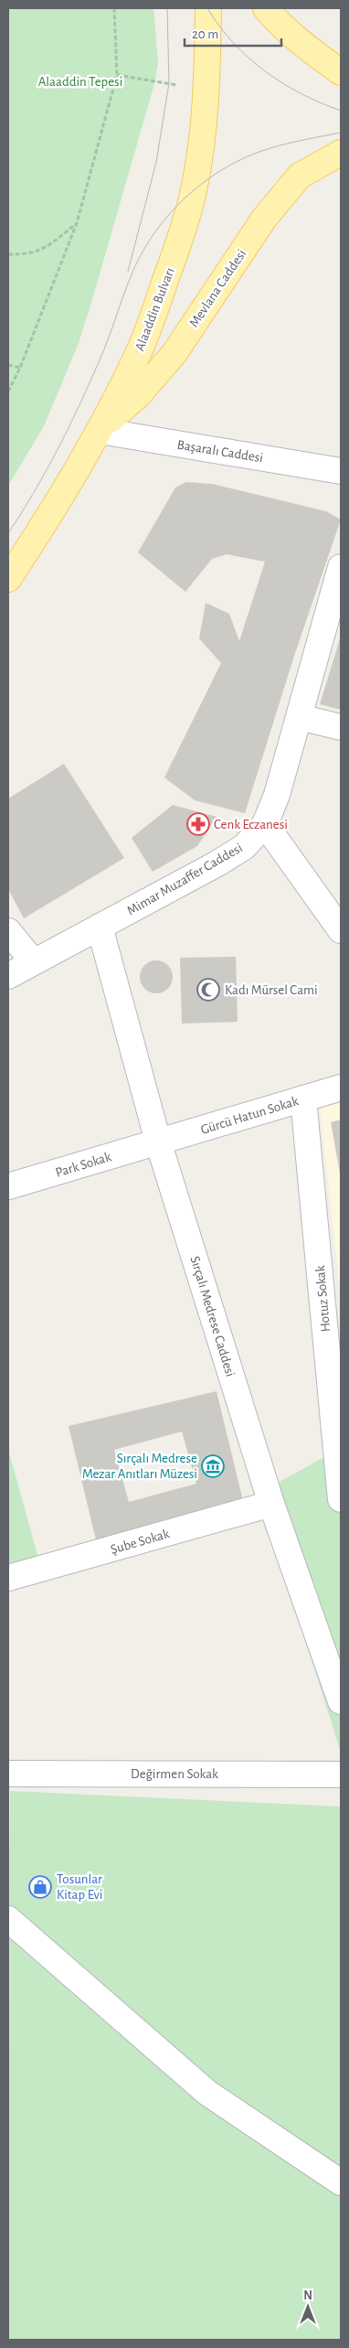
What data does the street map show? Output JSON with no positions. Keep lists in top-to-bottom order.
{
  "streets": {
    "main road": ["Mevlana Caddesi", "Alaaddin Bulvarı"],
    "street": [
      "Başaralı Caddesi",
      "Mimar Muzaffer Caddesi",
      "Gürcü Hatun Sokak",
      "Park Sokak",
      "Hotuz Sokak",
      "Sırçalı Medrese Caddesi",
      "Şube Sokak",
      "Değirmen Sokak"
    ]
  },
  "crossings": [
    ["Mevlana Caddesi", "Alaaddin Bulvarı"],
    ["Mevlana Caddesi", "Başaralı Caddesi"],
    ["Alaaddin Bulvarı", "Başaralı Caddesi"],
    ["Mimar Muzaffer Caddesi", "Sırçalı Medrese Caddesi"],
    ["Gürcü Hatun Sokak", "Park Sokak"],
    ["Gürcü Hatun Sokak", "Hotuz Sokak"],
    ["Gürcü Hatun Sokak", "Sırçalı Medrese Caddesi"],
    ["Park Sokak", "Sırçalı Medrese Caddesi"],
    ["Sırçalı Medrese Caddesi", "Şube Sokak"]
  ],
  "parks": ["Alaaddin Tepesi"],
  "places": {
    "pharmacy": ["Cenk Eczanesi"],
    "mosque": ["Kadı Mürsel Cami"],
    "museum": ["Sırçalı Medrese Mezar Anıtları Müzesi"],
    "shop": ["Tosunlar Kitap Evi"]
  },
  "scale_bar": "20 m",
  "north": "top"
}
